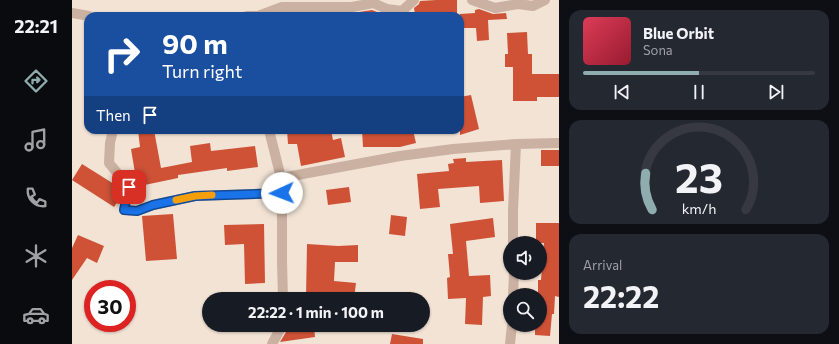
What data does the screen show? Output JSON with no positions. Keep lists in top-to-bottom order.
{
  "page": {
    "tabs": "22:21",
    "turn": ["90 m", "Turn right"],
    "song": ["Blue Orbit", "Sona"],
    "then": "Then",
    "tile": ["Arrival", "22:22"],
    "limit": "30",
    "trip": "22:22 · 1 min · 100 m",
    "gauge": ["23", "km/h"]
  }
}
